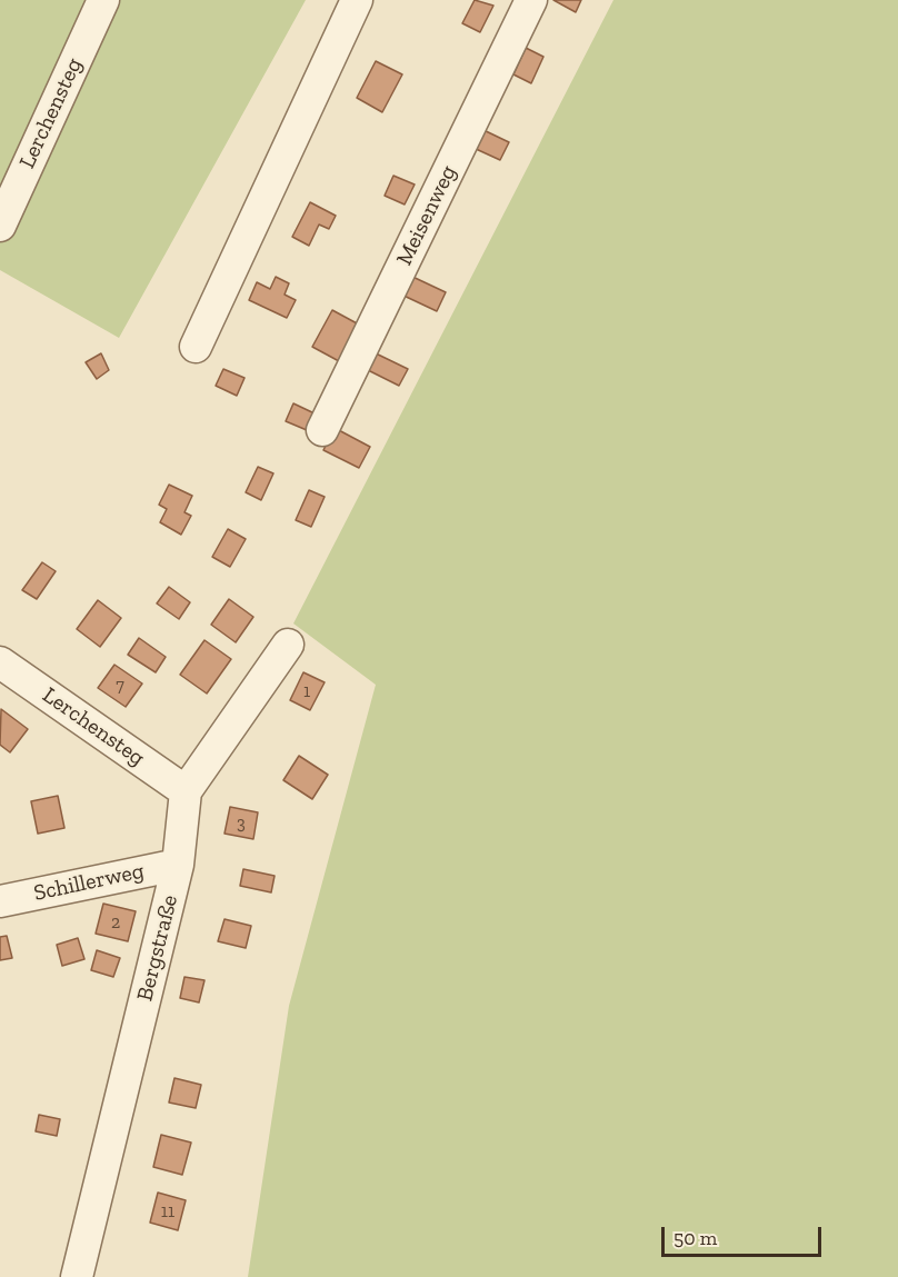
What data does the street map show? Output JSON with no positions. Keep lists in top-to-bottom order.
{
  "streets": {
    "street": [
      "Lerchensteg",
      "Meisenweg",
      "Schillerweg",
      "Bergstraße"
    ]
  },
  "crossings": [
    ["Lerchensteg", "Bergstraße"],
    ["Schillerweg", "Bergstraße"]
  ],
  "house_numbers": [
    "7",
    "1",
    "3",
    "2",
    "11"
  ],
  "scale_bar": "50 m"
}
